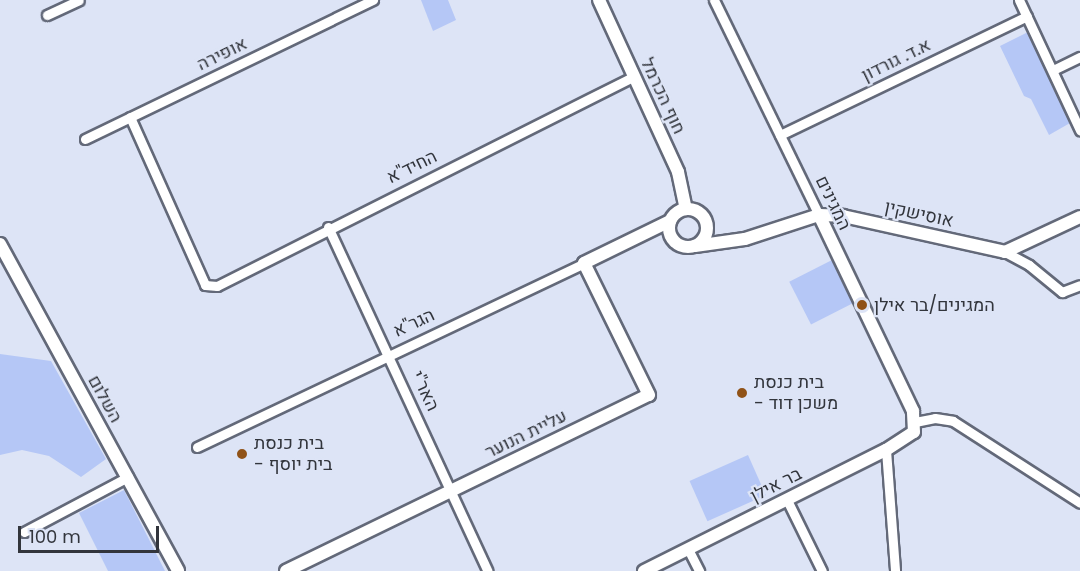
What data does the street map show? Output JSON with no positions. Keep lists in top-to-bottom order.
{
  "streets": {
    "street": [
      "אופירה",
      "א.ד. גורדון",
      "חוף הכרמל",
      "החיד\"א",
      "המגינים",
      "אוסישקין",
      "הגר\"א",
      "האר\"י",
      "השלום",
      "עליית הנוער",
      "בר אילן"
    ]
  },
  "crossings": [
    ["אופירה", "החיד\"א"],
    ["א.ד. גורדון", "המגינים"],
    ["חוף הכרמל", "החיד\"א"],
    ["חוף הכרמל", "אוסישקין"],
    ["חוף הכרמל", "הגר\"א"],
    ["החיד\"א", "האר\"י"],
    ["המגינים", "אוסישקין"],
    ["המגינים", "בר אילן"],
    ["אוסישקין", "הגר\"א"],
    ["הגר\"א", "האר\"י"],
    ["הגר\"א", "עליית הנוער"],
    ["האר\"י", "עליית הנוער"]
  ],
  "places": ["המגינים/בר אילן", "בית כנסת - משכן דוד", "בית כנסת - בית יוסף"],
  "scale_bar": "100 m"
}
